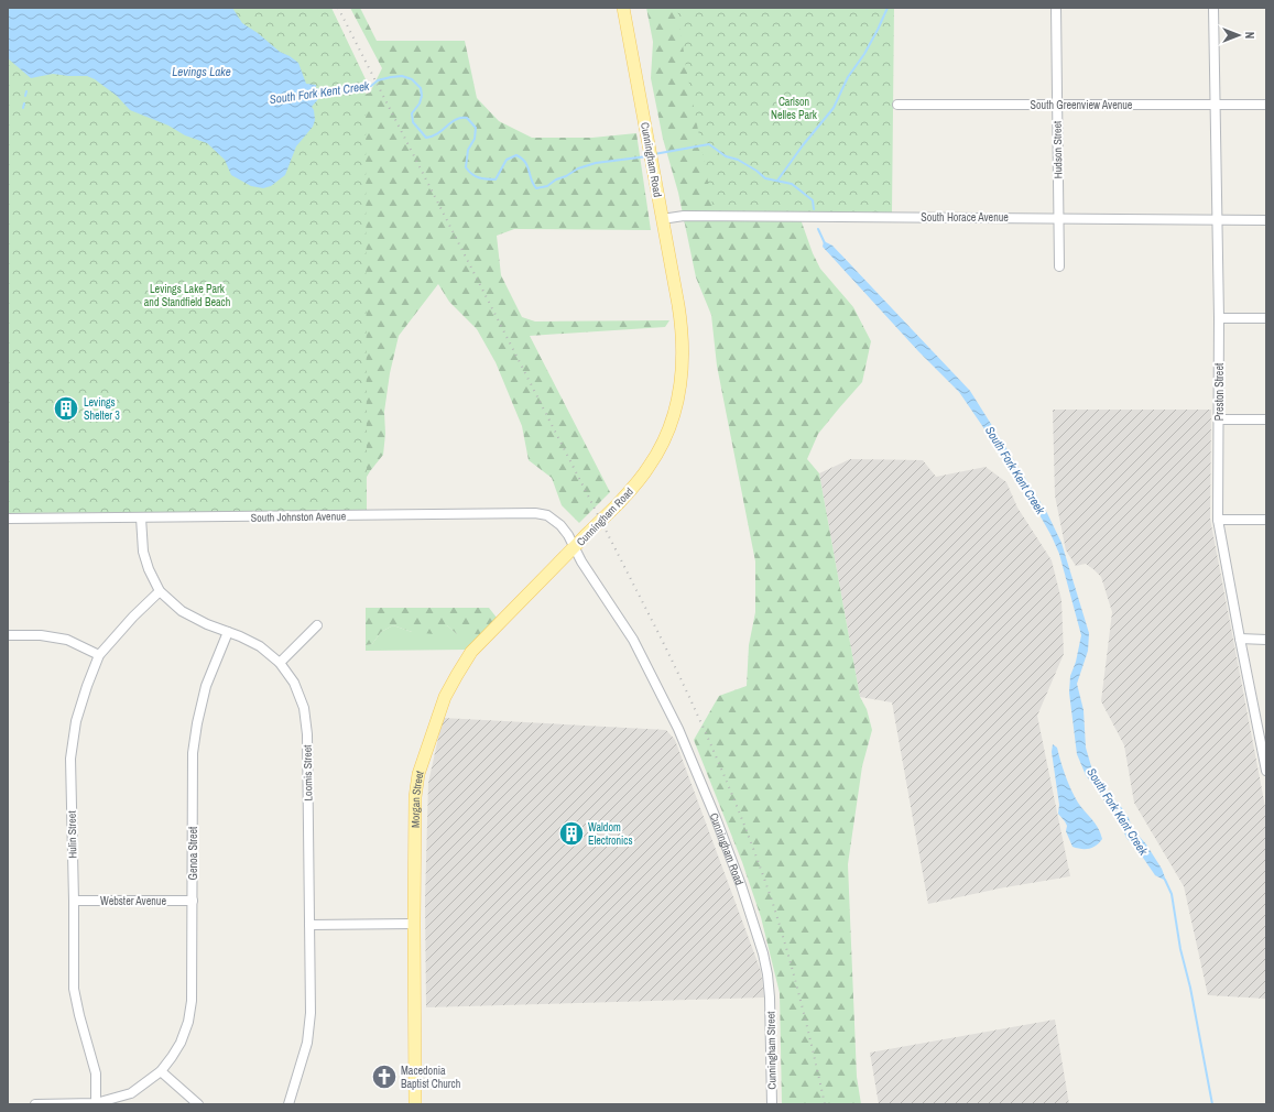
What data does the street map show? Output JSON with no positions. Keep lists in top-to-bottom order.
{
  "streets": {
    "main road": ["Cunningham Road", "Morgan Street"],
    "street": [
      "South Greenview Avenue",
      "Hudson Street",
      "South Horace Avenue",
      "Preston Street",
      "South Johnston Avenue",
      "Loomis Street",
      "Hulin Street",
      "Genoa Street",
      "Webster Avenue",
      "Cunningham Street"
    ]
  },
  "crossings": [
    ["South Greenview Avenue", "Hudson Street"],
    ["South Greenview Avenue", "Preston Street"],
    ["Hudson Street", "South Horace Avenue"],
    ["Cunningham Road", "South Horace Avenue"],
    ["Cunningham Road", "South Johnston Avenue"],
    ["Cunningham Road", "Morgan Street"],
    ["Cunningham Road", "Cunningham Street"],
    ["South Horace Avenue", "Preston Street"],
    ["South Johnston Avenue", "Loomis Street"],
    ["South Johnston Avenue", "Morgan Street"],
    ["Loomis Street", "Hulin Street"],
    ["Loomis Street", "Genoa Street"],
    ["Hulin Street", "Genoa Street"],
    ["Hulin Street", "Webster Avenue"],
    ["Genoa Street", "Webster Avenue"]
  ],
  "water": ["Levings Lake", "South Fork Kent Creek"],
  "parks": ["Carlson Nelles Park", "Levings Lake Park and Standfield Beach"],
  "places": {
    "building": ["Levings Shelter 3", "Waldom Electronics"],
    "church": ["Macedonia Baptist Church"]
  },
  "north": "right"
}
